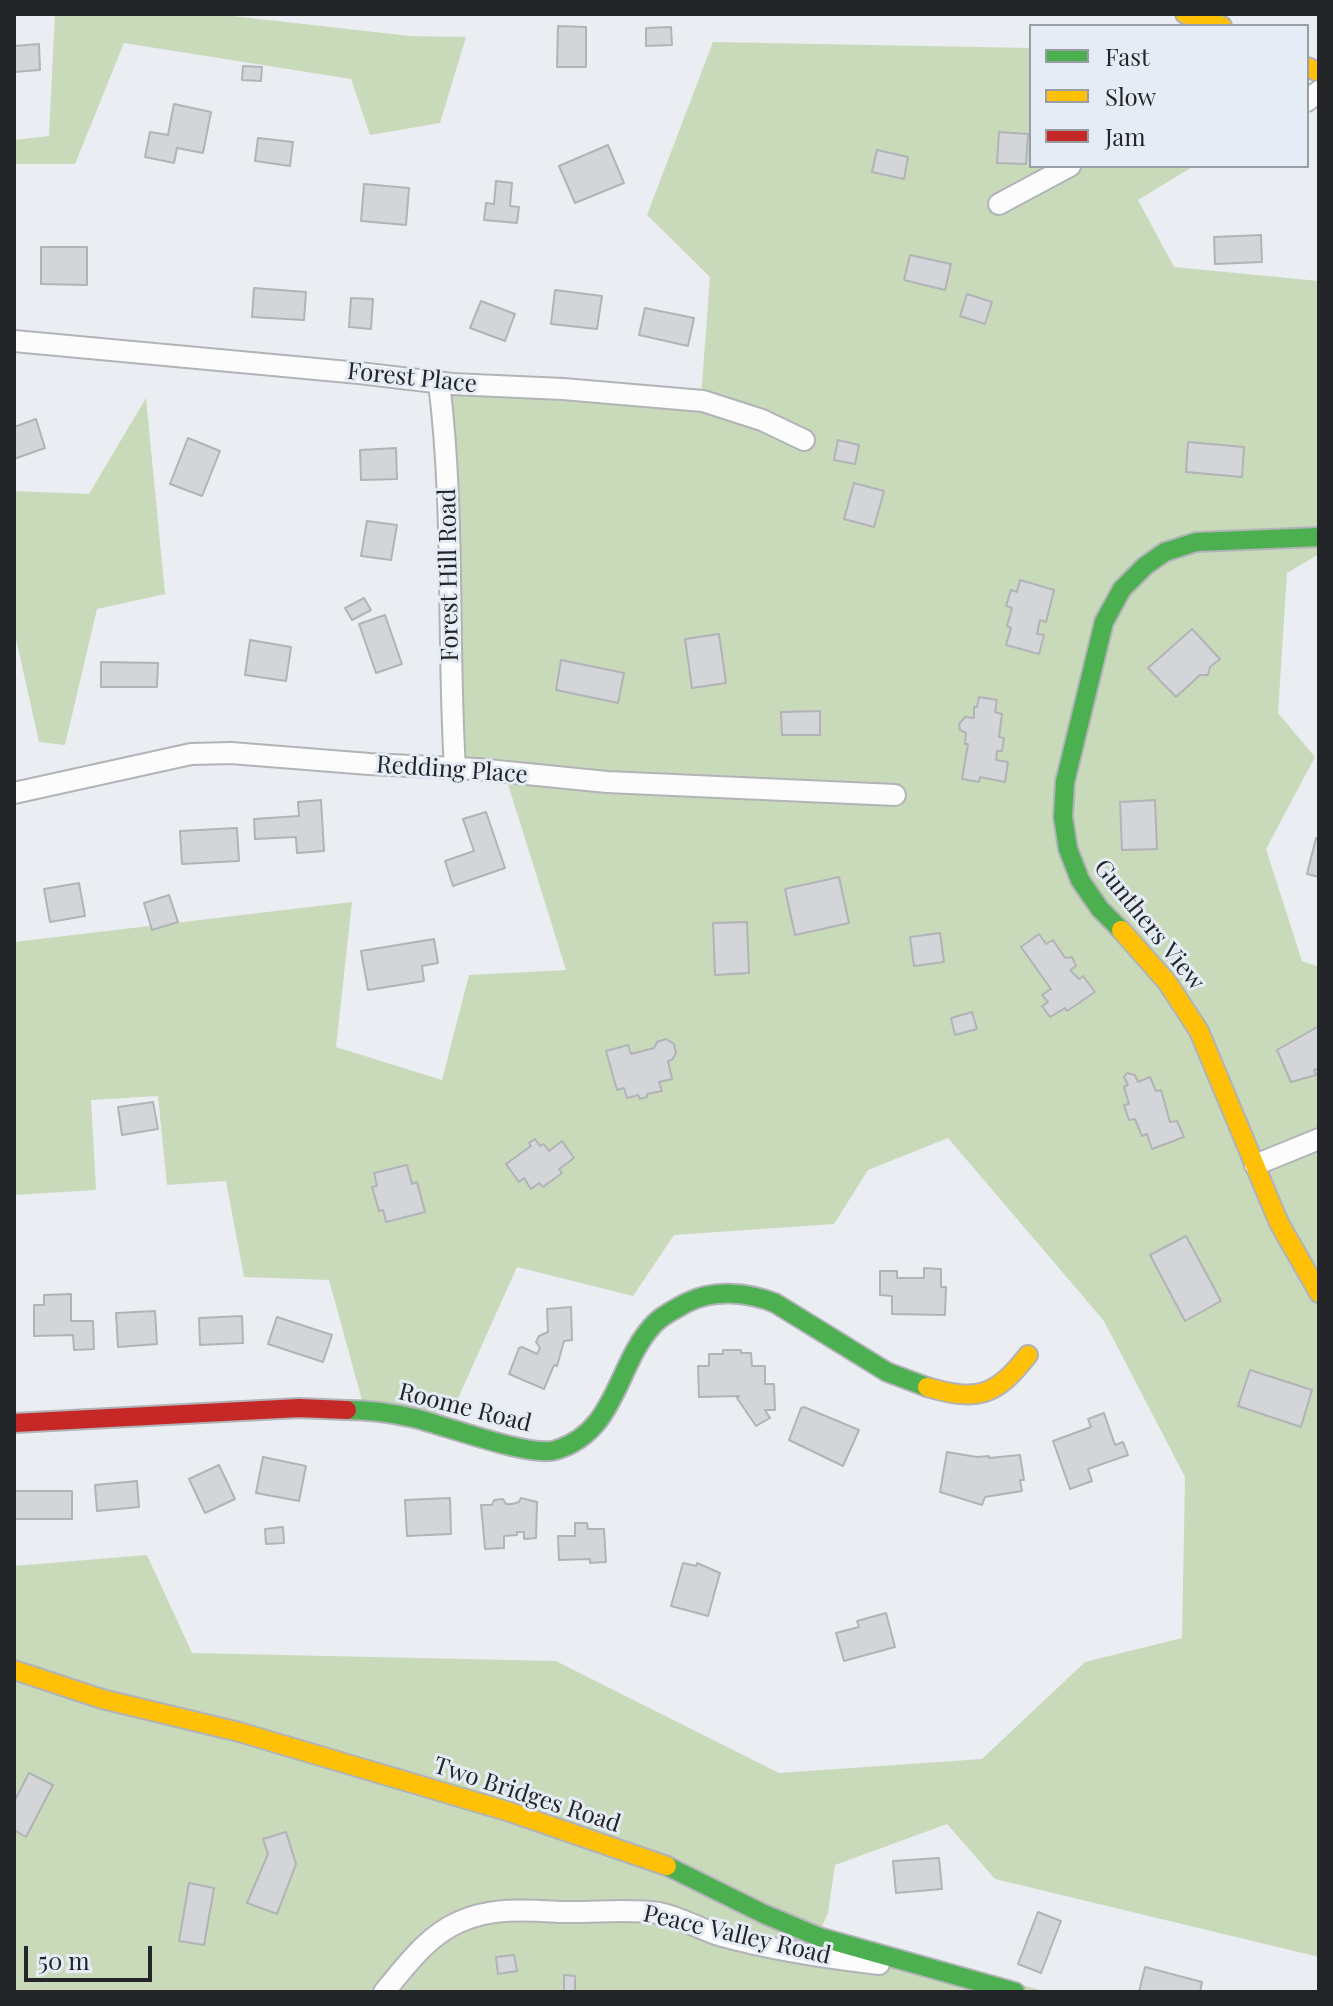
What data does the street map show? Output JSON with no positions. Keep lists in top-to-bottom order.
{
  "streets": {
    "street": [
      "Forest Place",
      "Forest Hill Road",
      "Redding Place",
      "Gunthers View",
      "Roome Road",
      "Two Bridges Road",
      "Peace Valley Road"
    ]
  },
  "crossings": [
    ["Forest Place", "Forest Hill Road"],
    ["Forest Hill Road", "Redding Place"],
    ["Two Bridges Road", "Peace Valley Road"]
  ],
  "legend": ["Fast", "Slow", "Jam"],
  "scale_bar": "50 m"
}
